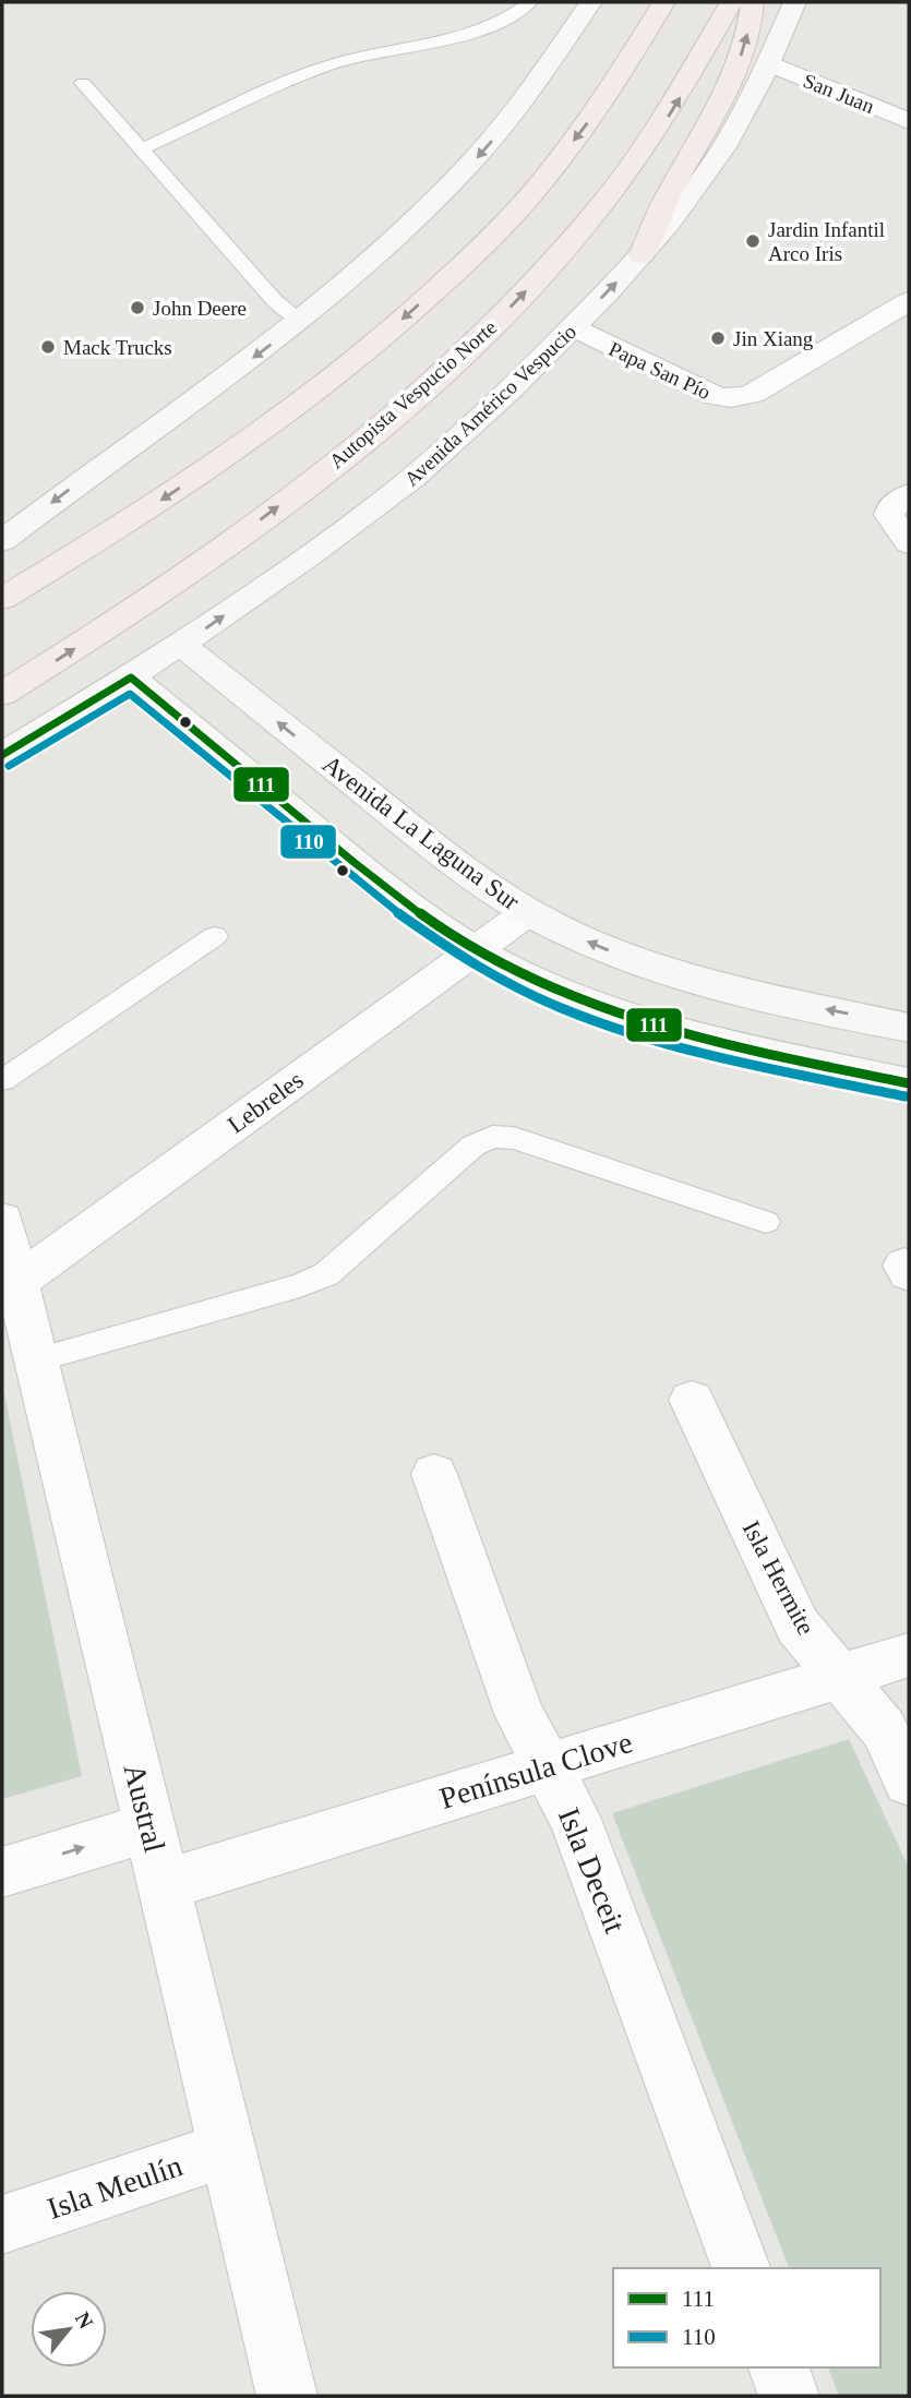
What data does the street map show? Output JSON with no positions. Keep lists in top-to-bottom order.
{
  "streets": {
    "highway": ["Autopista Vespucio Norte"],
    "main road": ["Avenida Américo Vespucio", "Avenida La Laguna Sur"],
    "street": [
      "San Juan",
      "Papa San Pío",
      "Lebreles",
      "Isla Hermite",
      "Península Clove",
      "Austral",
      "Isla Deceit",
      "Isla Meulín"
    ]
  },
  "crossings": [
    ["San Juan", "Avenida Américo Vespucio"],
    ["Papa San Pío", "Avenida Américo Vespucio"],
    ["Avenida Américo Vespucio", "Avenida La Laguna Sur"],
    ["Avenida La Laguna Sur", "Lebreles"],
    ["Lebreles", "Austral"],
    ["Isla Hermite", "Península Clove"],
    ["Península Clove", "Austral"],
    ["Península Clove", "Isla Deceit"],
    ["Austral", "Isla Meulín"]
  ],
  "places": [
    "Jardin Infantil Arco Iris",
    "John Deere",
    "Jin Xiang",
    "Mack Trucks"
  ],
  "lines": ["transit line 111", "transit line 110"],
  "legend": ["111", "110"],
  "north": "top right"
}
